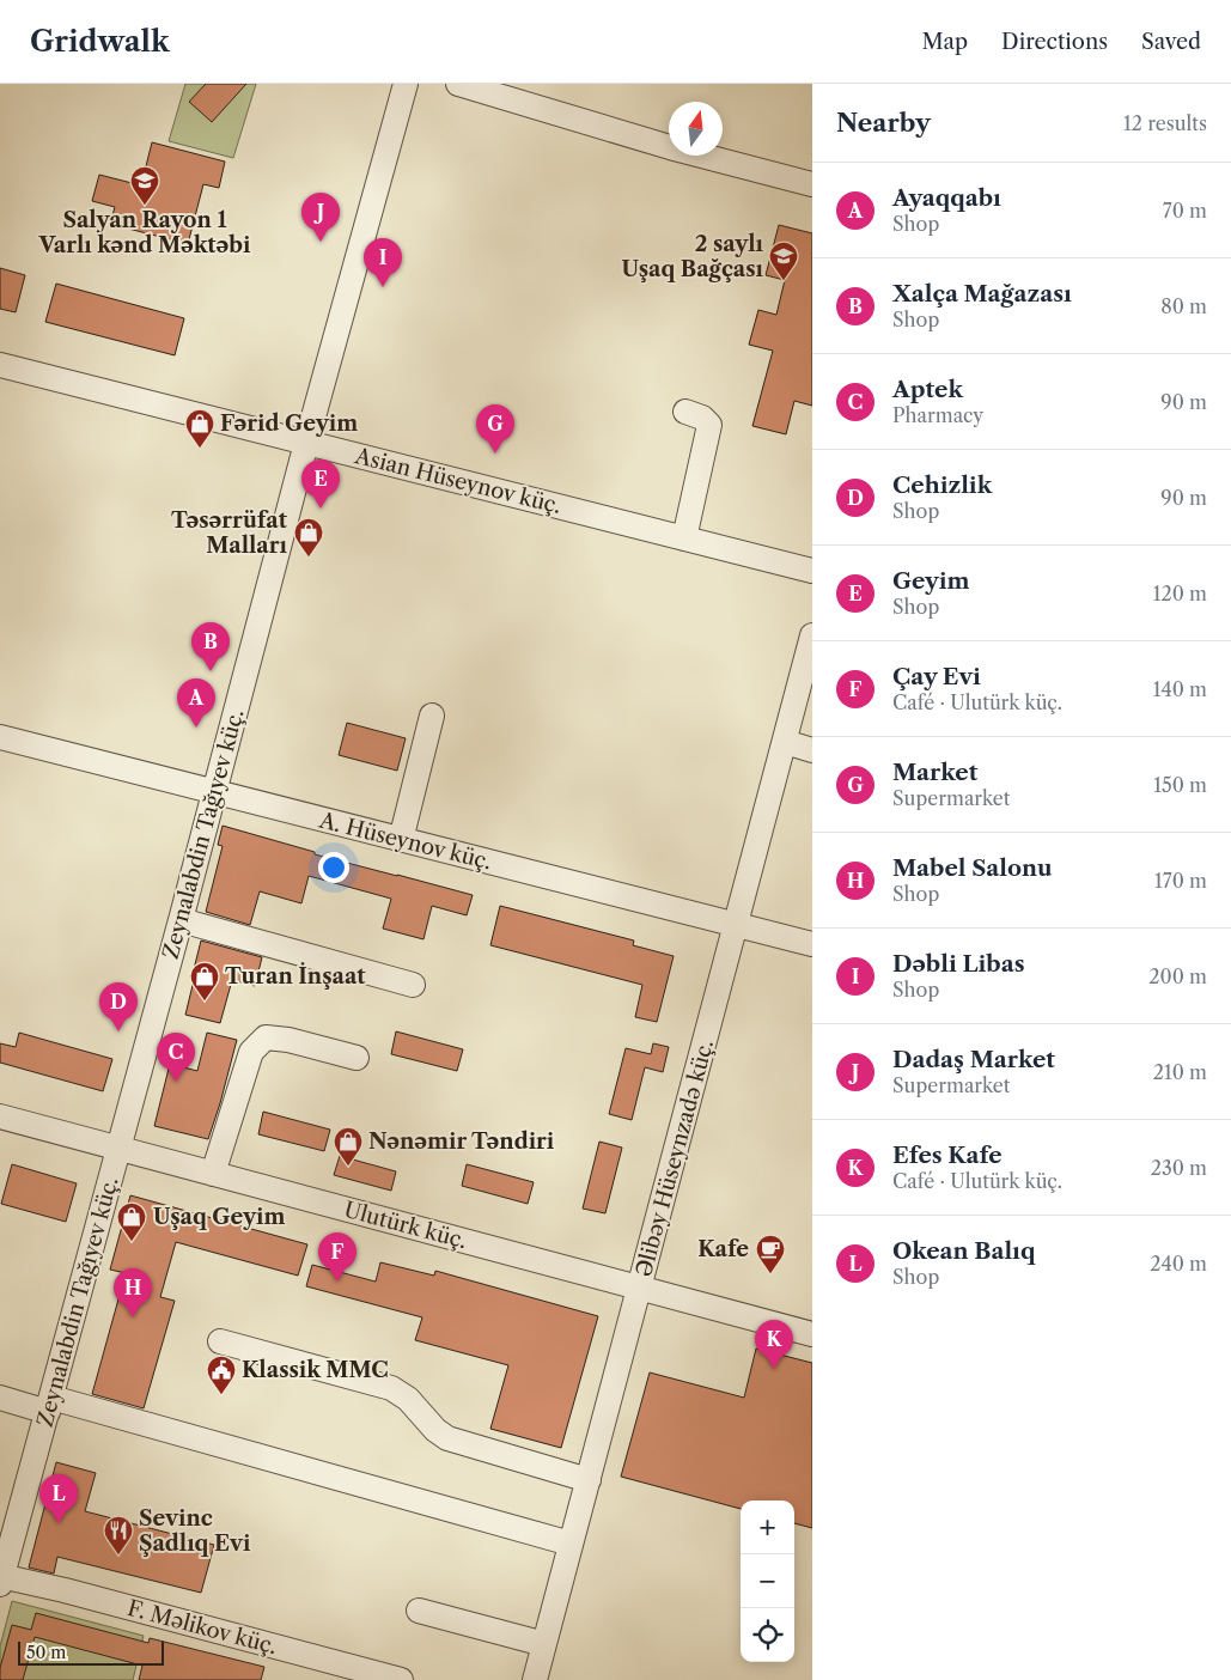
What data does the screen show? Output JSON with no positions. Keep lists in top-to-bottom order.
{
  "streets": {
    "street": [
      "Asian Hüseynov küç.",
      "Zeynalabdin Tağıyev küç.",
      "A. Hüseynov küç.",
      "Əlibəy Hüseynzadə küç.",
      "Ulutürk küç.",
      "F. Məlikov küç."
    ]
  },
  "crossings": [
    ["Asian Hüseynov küç.", "Zeynalabdin Tağıyev küç."],
    ["Zeynalabdin Tağıyev küç.", "A. Hüseynov küç."],
    ["Zeynalabdin Tağıyev küç.", "Ulutürk küç."],
    ["Zeynalabdin Tağıyev küç.", "F. Məlikov küç."],
    ["A. Hüseynov küç.", "Əlibəy Hüseynzadə küç."],
    ["Əlibəy Hüseynzadə küç.", "Ulutürk küç."]
  ],
  "places": {
    "school or university": ["Salyan Rayon 1 Varlı kənd Məktəbi", "2 saylı Uşaq Bağçası"],
    "shop": [
      "Fərid Geyim",
      "Təsərrüfat Malları",
      "Turan İnşaat",
      "Nənəmir Təndiri",
      "Uşaq Geyim"
    ],
    "cafe": ["Kafe"],
    "public building": ["Klassik MMC"],
    "restaurant": ["Sevinc Şadlıq Evi"]
  },
  "scale_bar": "50 m",
  "north": "top",
  "page": {
    "header": "Gridwalk",
    "nav": ["Map", "Directions", "Saved"],
    "heading": ["Nearby", "12 results"],
    "list": [
      {
        "mark": "A",
        "name": "Ayaqqabı",
        "note": "Shop",
        "value": "70 m"
      },
      {
        "mark": "B",
        "name": "Xalça Mağazası",
        "note": "Shop",
        "value": "80 m"
      },
      {
        "mark": "C",
        "name": "Aptek",
        "note": "Pharmacy",
        "value": "90 m"
      },
      {
        "mark": "D",
        "name": "Cehizlik",
        "note": "Shop",
        "value": "90 m"
      },
      {
        "mark": "E",
        "name": "Geyim",
        "note": "Shop",
        "value": "120 m"
      },
      {
        "mark": "F",
        "name": "Çay Evi",
        "note": "Café · Ulutürk küç.",
        "value": "140 m"
      },
      {
        "mark": "G",
        "name": "Market",
        "note": "Supermarket",
        "value": "150 m"
      },
      {
        "mark": "H",
        "name": "Mabel Salonu",
        "note": "Shop",
        "value": "170 m"
      },
      {
        "mark": "I",
        "name": "Dəbli Libas",
        "note": "Shop",
        "value": "200 m"
      },
      {
        "mark": "J",
        "name": "Dadaş Market",
        "note": "Supermarket",
        "value": "210 m"
      },
      {
        "mark": "K",
        "name": "Efes Kafe",
        "note": "Café · Ulutürk küç.",
        "value": "230 m"
      },
      {
        "mark": "L",
        "name": "Okean Balıq",
        "note": "Shop",
        "value": "240 m"
      }
    ],
    "pins": [
      "J",
      "I",
      "G",
      "E",
      "B",
      "A",
      "D",
      "C",
      "F",
      "H",
      "K",
      "L"
    ],
    "map_buttons": ["+", "−"],
    "scale": "50 m"
  }
}
